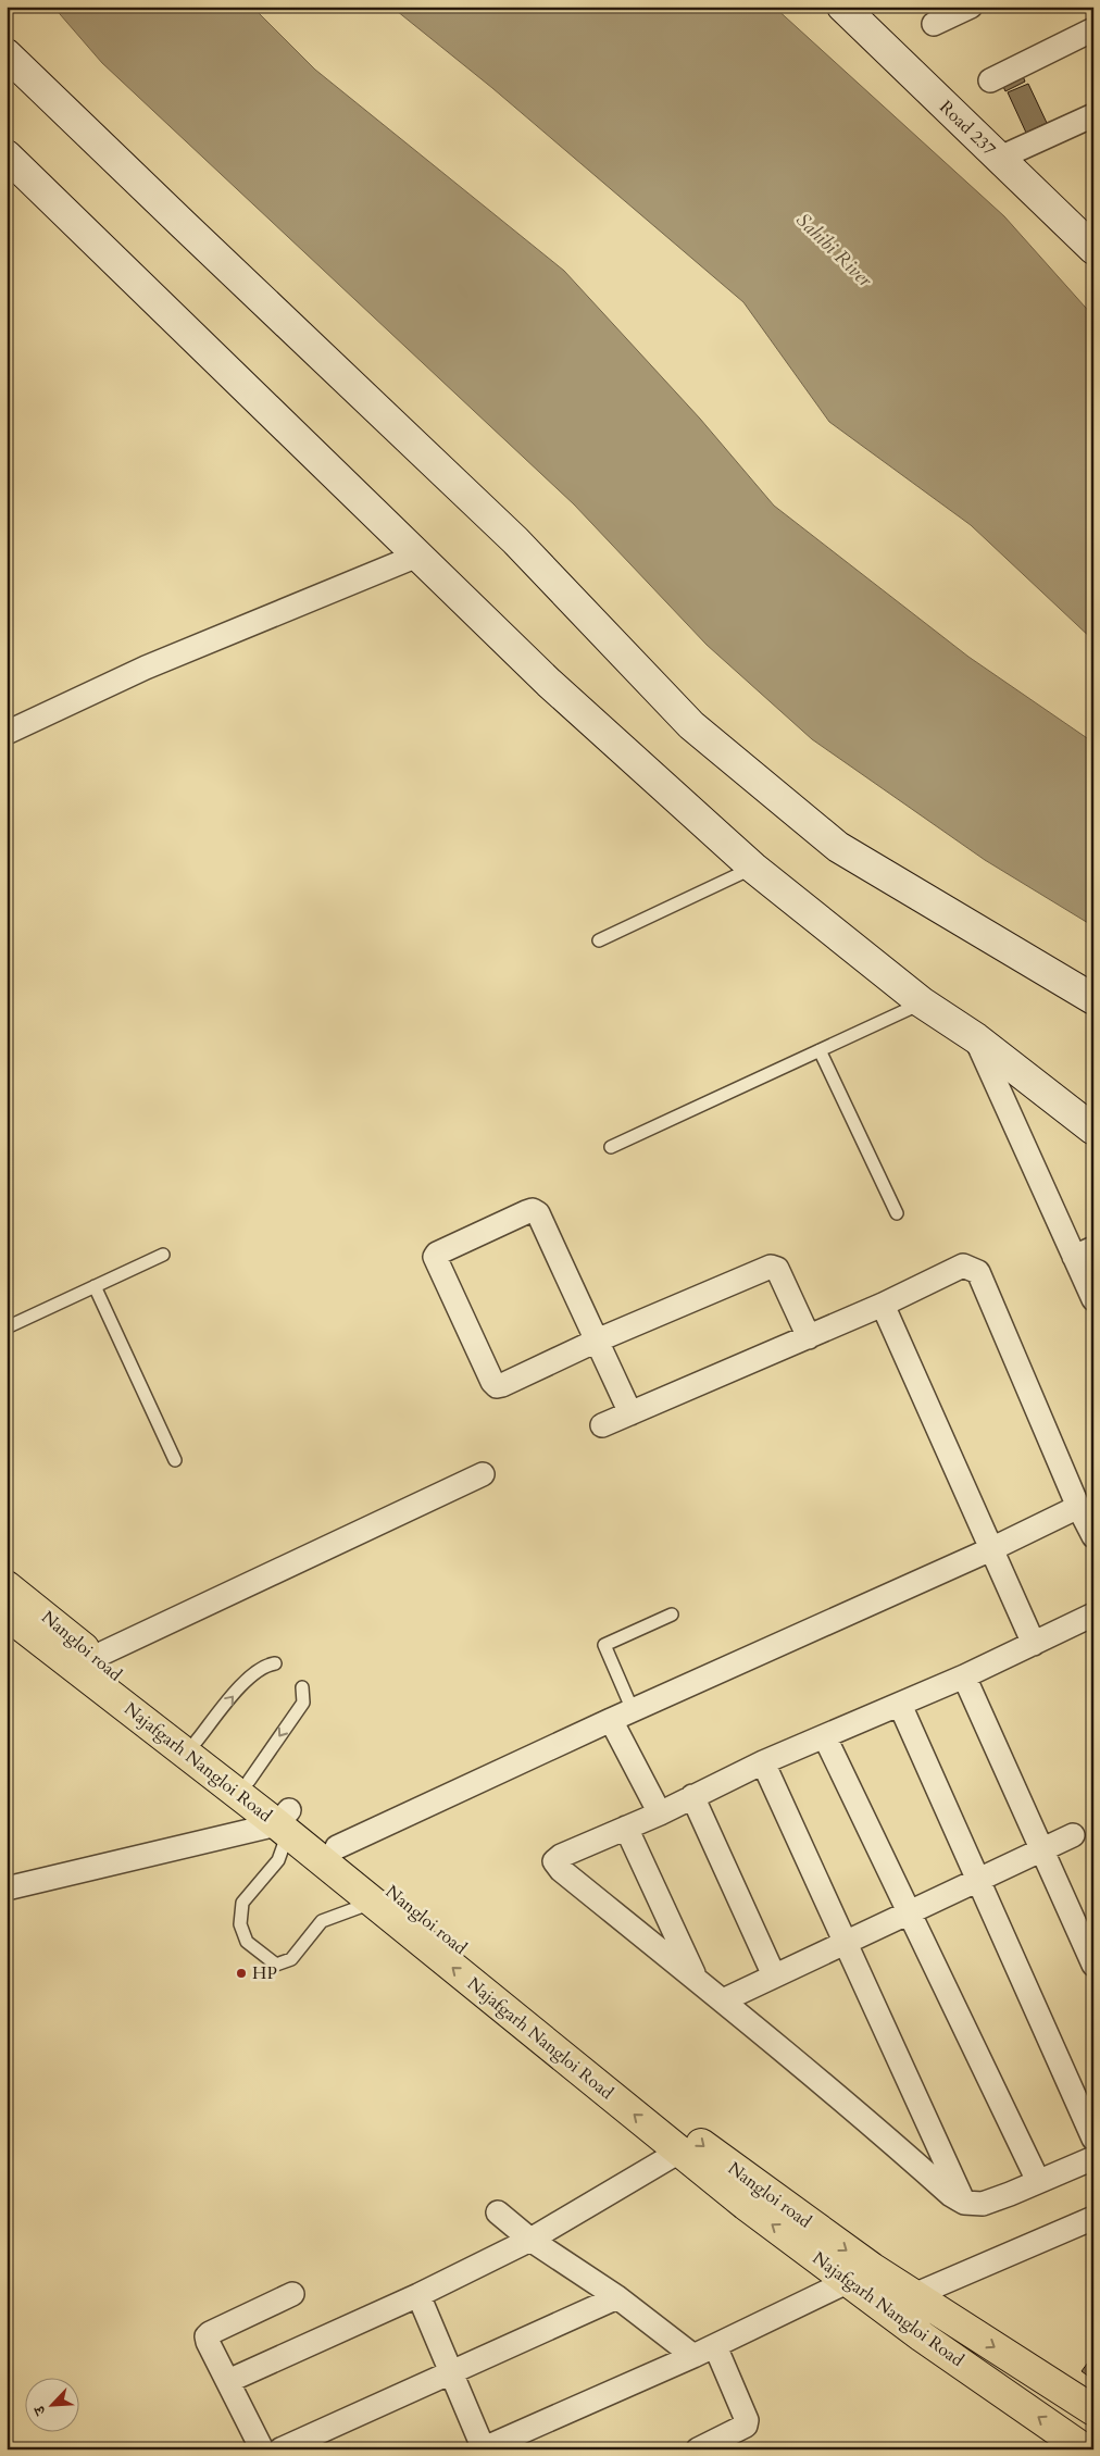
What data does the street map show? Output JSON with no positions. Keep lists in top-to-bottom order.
{
  "streets": {
    "main road": ["Nangloi road", "Najafgarh Nangloi Road"],
    "street": ["Road 237"]
  },
  "crossings": [
    ["Nangloi road", "Najafgarh Nangloi Road"]
  ],
  "one_way": ["Nangloi road", "Najafgarh Nangloi Road"],
  "water": ["Sahibi River"],
  "places": ["HP"],
  "north": "bottom left"
}
